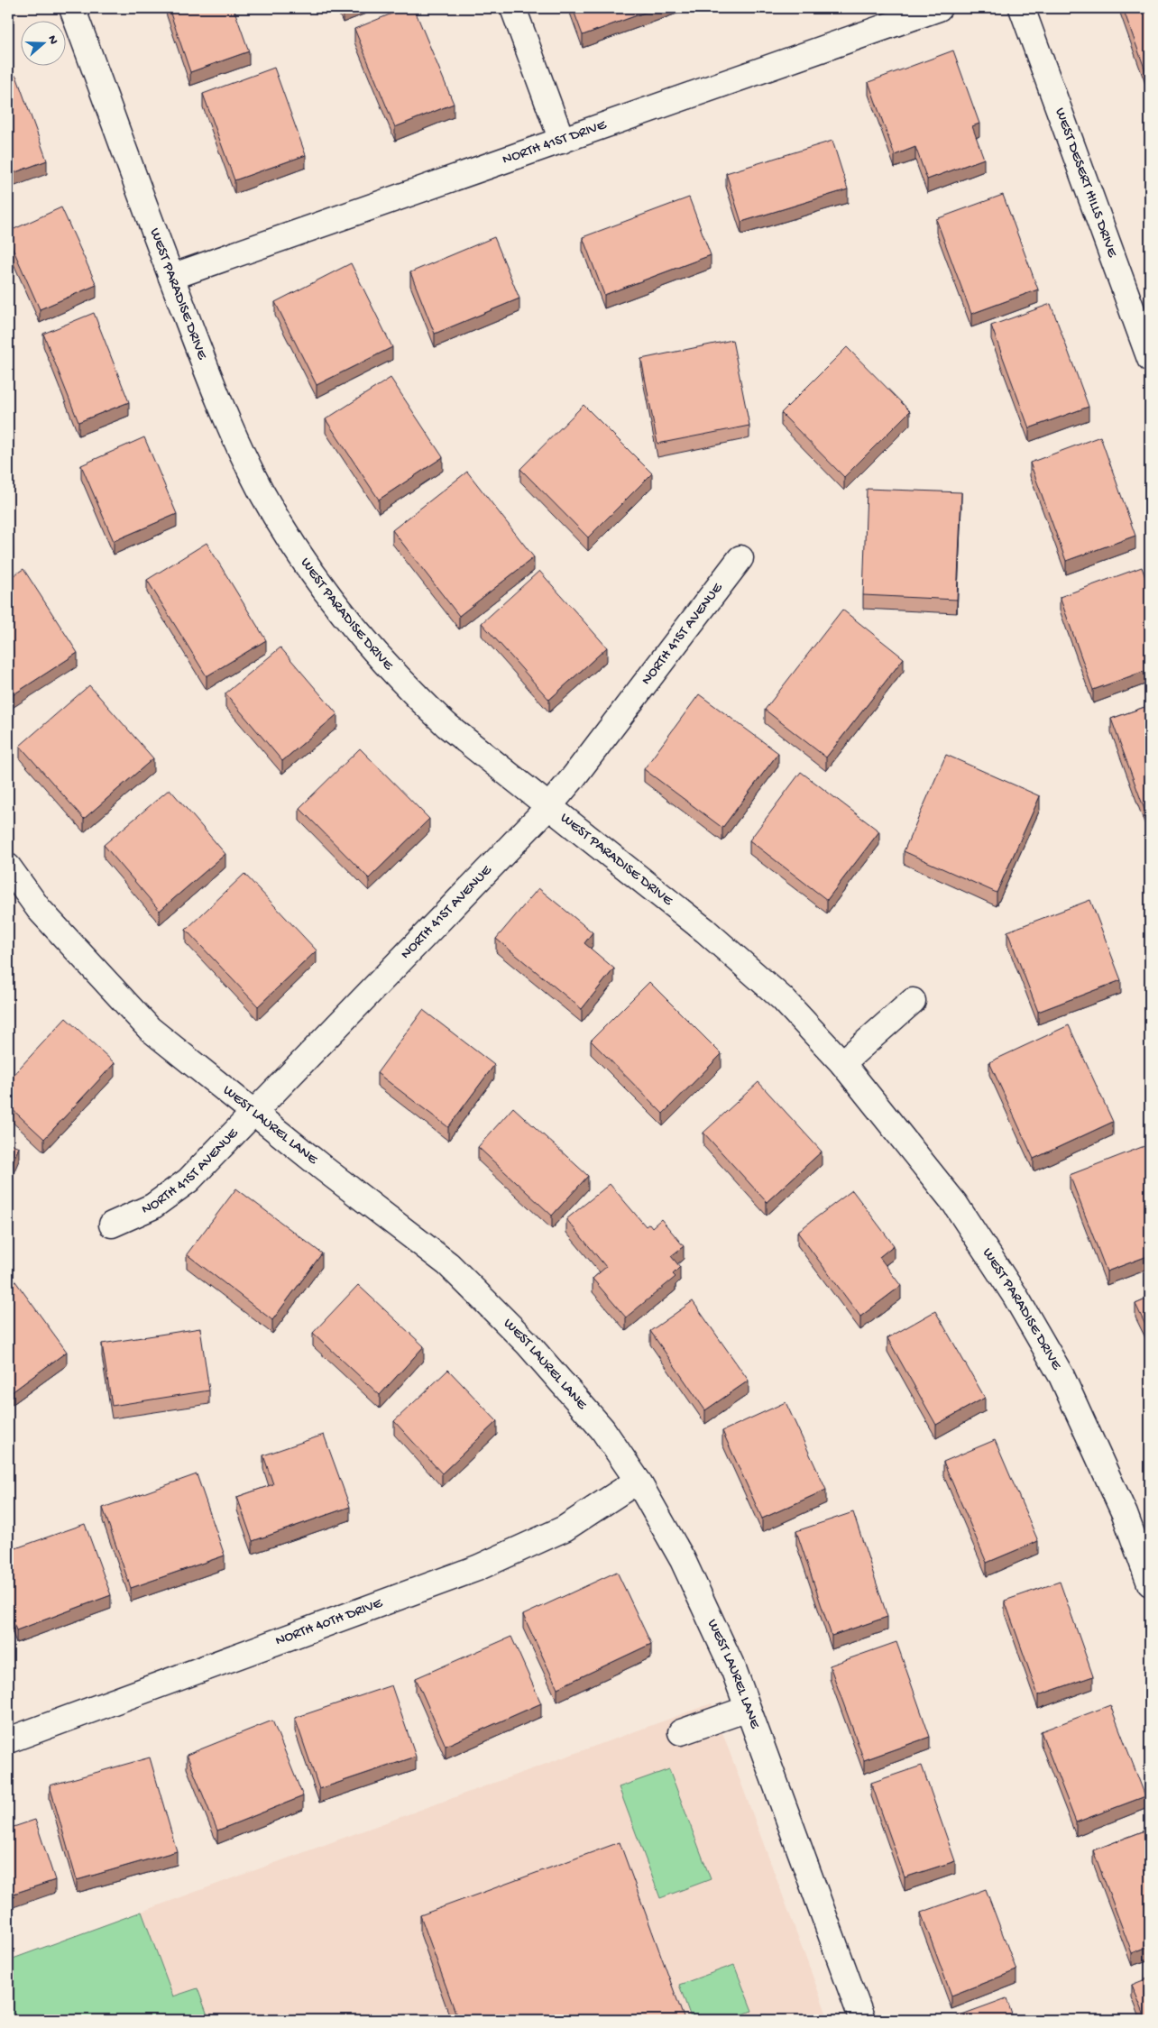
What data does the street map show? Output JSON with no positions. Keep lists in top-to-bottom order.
{
  "streets": {
    "street": [
      "NORTH 41ST DRIVE",
      "WEST DESERT HILLS DRIVE",
      "WEST PARADISE DRIVE",
      "NORTH 41ST AVENUE",
      "WEST LAUREL LANE",
      "NORTH 40TH DRIVE"
    ]
  },
  "crossings": [
    ["NORTH 41ST DRIVE", "WEST PARADISE DRIVE"],
    ["WEST PARADISE DRIVE", "NORTH 41ST AVENUE"],
    ["NORTH 41ST AVENUE", "WEST LAUREL LANE"],
    ["WEST LAUREL LANE", "NORTH 40TH DRIVE"]
  ],
  "north": "right"
}
